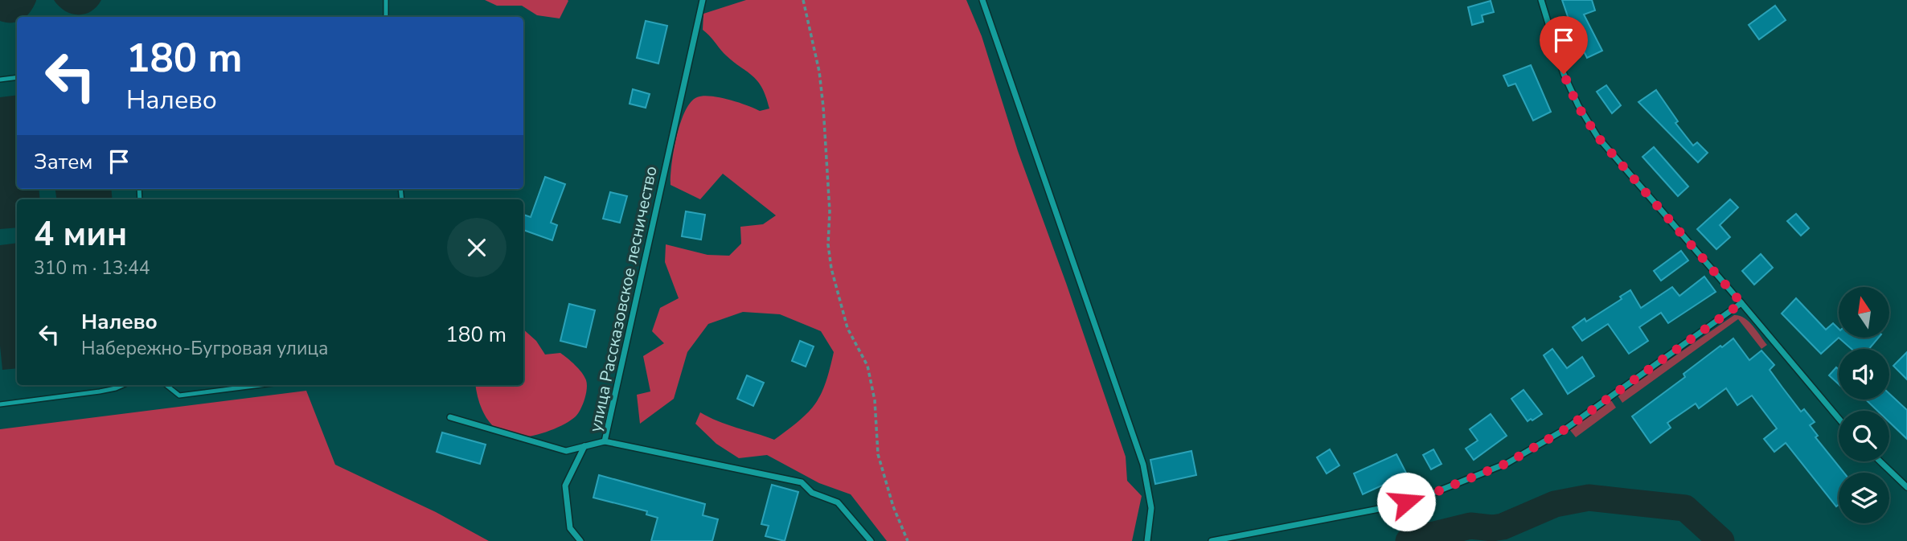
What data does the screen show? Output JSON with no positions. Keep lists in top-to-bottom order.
{
  "streets": {
    "street": ["улица Рассказовское лесничество"]
  },
  "north": "top",
  "page": {
    "turn": ["180 m", "Налево"],
    "then": "Затем",
    "heading": ["4 мин", "310 m · 13:44"],
    "list": [
      {
        "name": "Налево",
        "note": "Набережно-Бугровая улица",
        "value": "180 m"
      }
    ]
  }
}
